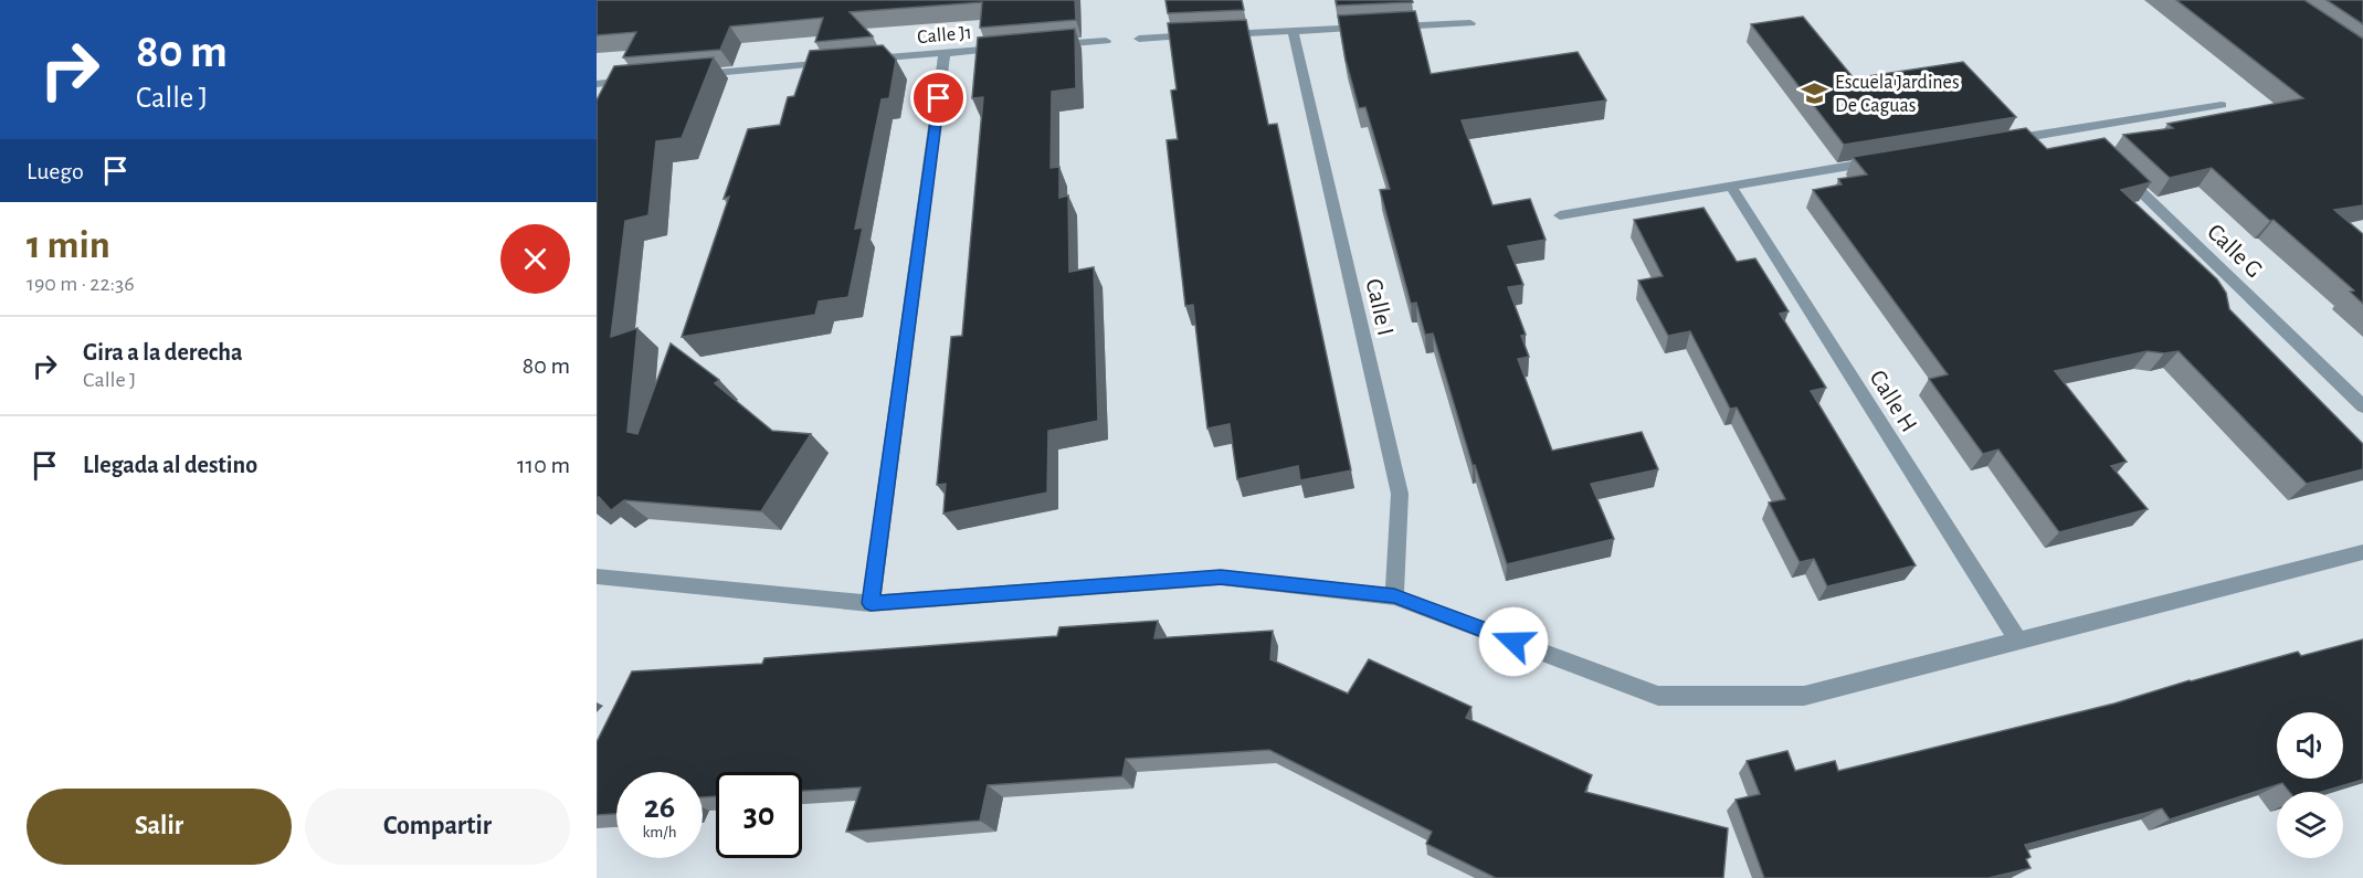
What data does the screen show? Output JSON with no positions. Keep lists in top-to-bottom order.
{
  "streets": {
    "street": [
      "Calle J1",
      "Calle G",
      "Calle I",
      "Calle H"
    ]
  },
  "places": {
    "school or university": ["Escuela Jardines De Caguas"]
  },
  "page": {
    "turn": ["80 m", "Calle J"],
    "then": "Luego",
    "heading": ["1 min", "190 m · 22:36"],
    "list": [
      {
        "name": "Gira a la derecha",
        "note": "Calle J",
        "value": "80 m"
      },
      {
        "name": "Llegada al destino",
        "value": "110 m"
      }
    ],
    "speed": "26 km/h",
    "limit": "30",
    "buttons": ["Salir", "Compartir"]
  }
}
